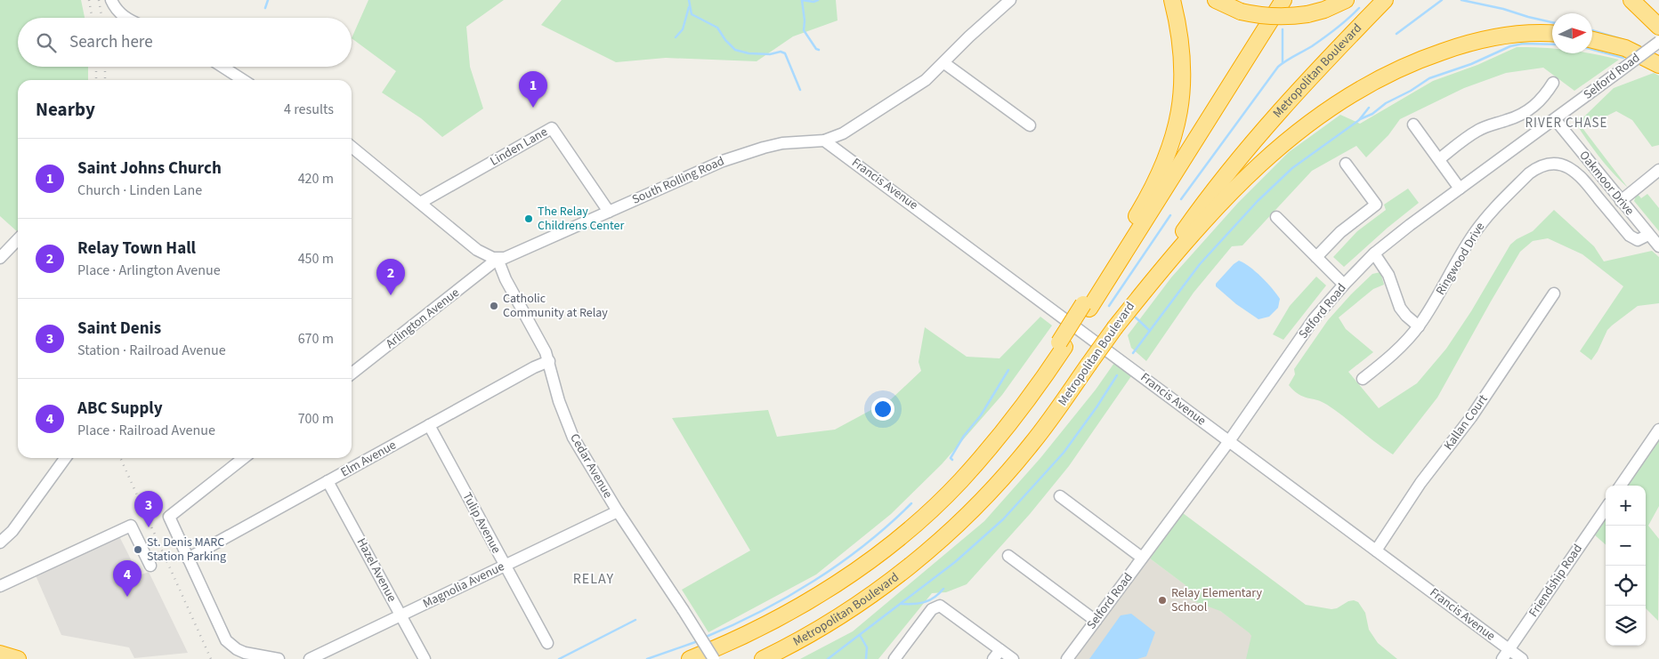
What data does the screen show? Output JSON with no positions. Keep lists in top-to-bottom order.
{
  "streets": {
    "highway": ["Metropolitan Boulevard"],
    "street": [
      "Selford Road",
      "Linden Lane",
      "South Rolling Road",
      "Oakmoor Drive",
      "Francis Avenue",
      "Ringwood Drive",
      "Arlington Avenue",
      "Kallan Court",
      "Elm Avenue",
      "Cedar Avenue",
      "Tulip Avenue",
      "Hazel Avenue",
      "Friendship Road",
      "Magnolia Avenue"
    ]
  },
  "crossings": [
    ["Selford Road", "Oakmoor Drive"],
    ["Selford Road", "Francis Avenue"],
    ["Linden Lane", "South Rolling Road"],
    ["South Rolling Road", "Francis Avenue"],
    ["South Rolling Road", "Arlington Avenue"],
    ["South Rolling Road", "Cedar Avenue"],
    ["Oakmoor Drive", "Ringwood Drive"],
    ["Francis Avenue", "Kallan Court"],
    ["Francis Avenue", "Friendship Road"],
    ["Arlington Avenue", "Cedar Avenue"],
    ["Elm Avenue", "Cedar Avenue"],
    ["Elm Avenue", "Tulip Avenue"],
    ["Elm Avenue", "Hazel Avenue"],
    ["Cedar Avenue", "Magnolia Avenue"],
    ["Tulip Avenue", "Magnolia Avenue"],
    ["Hazel Avenue", "Magnolia Avenue"]
  ],
  "districts": ["RIVER CHASE", "RELAY"],
  "places": [
    "The Relay Childrens Center",
    "Catholic Community at Relay",
    "St. Denis MARC Station Parking",
    "Relay Elementary School"
  ],
  "north": "right",
  "page": {
    "search": "Search here",
    "pins": [
      "1",
      "2",
      "3",
      "4"
    ],
    "heading": ["Nearby", "4 results"],
    "list": [
      {
        "mark": "1",
        "name": "Saint Johns Church",
        "note": "Church · Linden Lane",
        "value": "420 m"
      },
      {
        "mark": "2",
        "name": "Relay Town Hall",
        "note": "Place · Arlington Avenue",
        "value": "450 m"
      },
      {
        "mark": "3",
        "name": "Saint Denis",
        "note": "Station · Railroad Avenue",
        "value": "670 m"
      },
      {
        "mark": "4",
        "name": "ABC Supply",
        "note": "Place · Railroad Avenue",
        "value": "700 m"
      }
    ],
    "map_buttons": ["+", "−"]
  }
}
